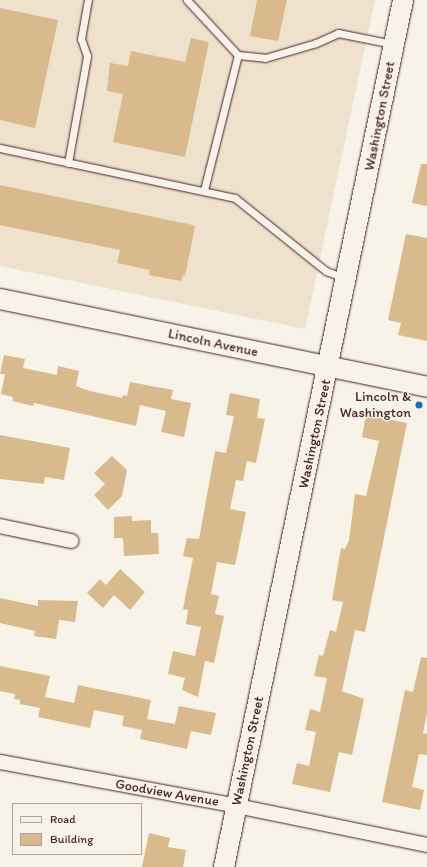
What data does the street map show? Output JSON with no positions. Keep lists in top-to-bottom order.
{
  "streets": {
    "street": ["Washington Street", "Lincoln Avenue", "Goodview Avenue"]
  },
  "crossings": [
    ["Washington Street", "Lincoln Avenue"],
    ["Washington Street", "Goodview Avenue"]
  ],
  "places": ["Lincoln & Washington"],
  "legend": ["Road", "Building"]
}
